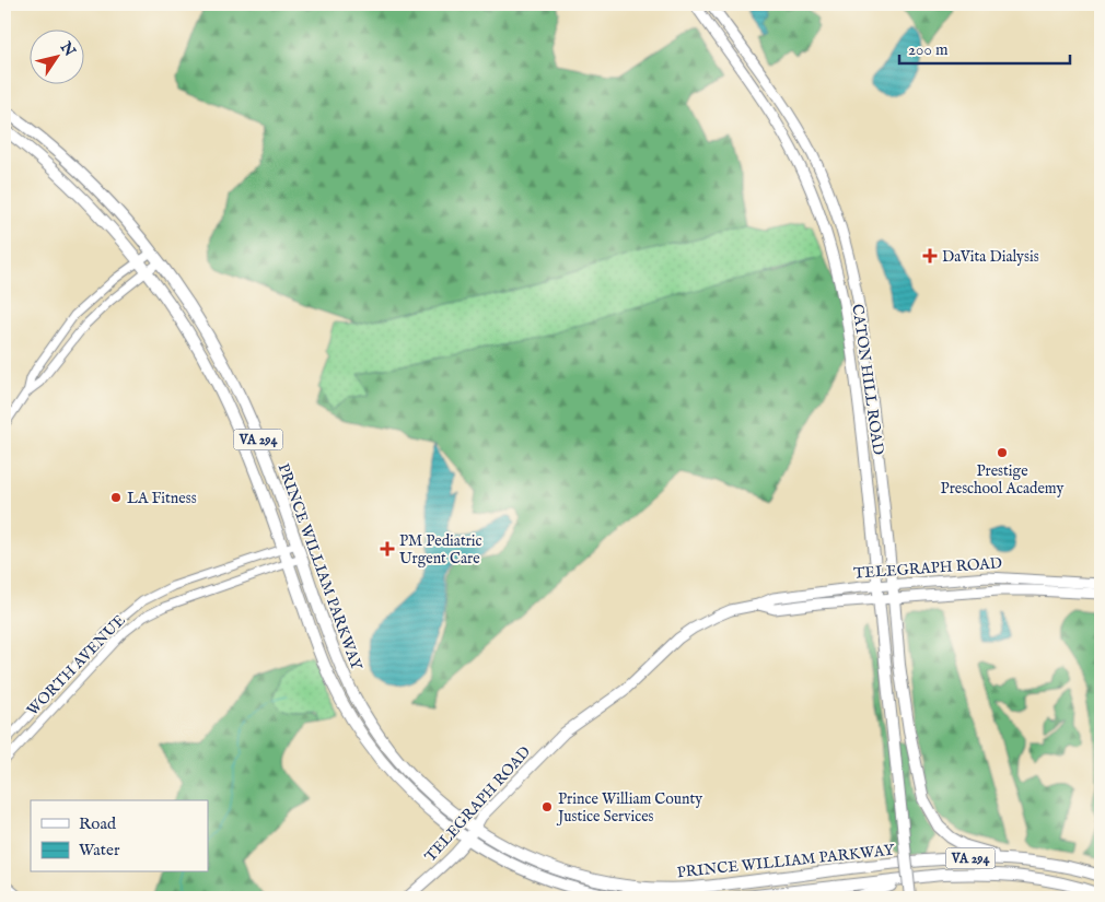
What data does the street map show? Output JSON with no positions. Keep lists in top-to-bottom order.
{
  "streets": {
    "highway": ["VA 294", "PRINCE WILLIAM PARKWAY"],
    "main road": ["CATON HILL ROAD", "TELEGRAPH ROAD"],
    "street": ["WORTH AVENUE"]
  },
  "crossings": [
    ["CATON HILL ROAD", "TELEGRAPH ROAD"],
    ["PRINCE WILLIAM PARKWAY", "TELEGRAPH ROAD"],
    ["PRINCE WILLIAM PARKWAY", "WORTH AVENUE"]
  ],
  "places": {
    "health": ["DaVita Dialysis", "PM Pediatric Urgent Care"],
    "other": ["Prestige Preschool Academy", "LA Fitness", "Prince William County Justice Services"]
  },
  "legend": ["Road", "Water"],
  "scale_bar": "200 m",
  "north": "top right"
}
